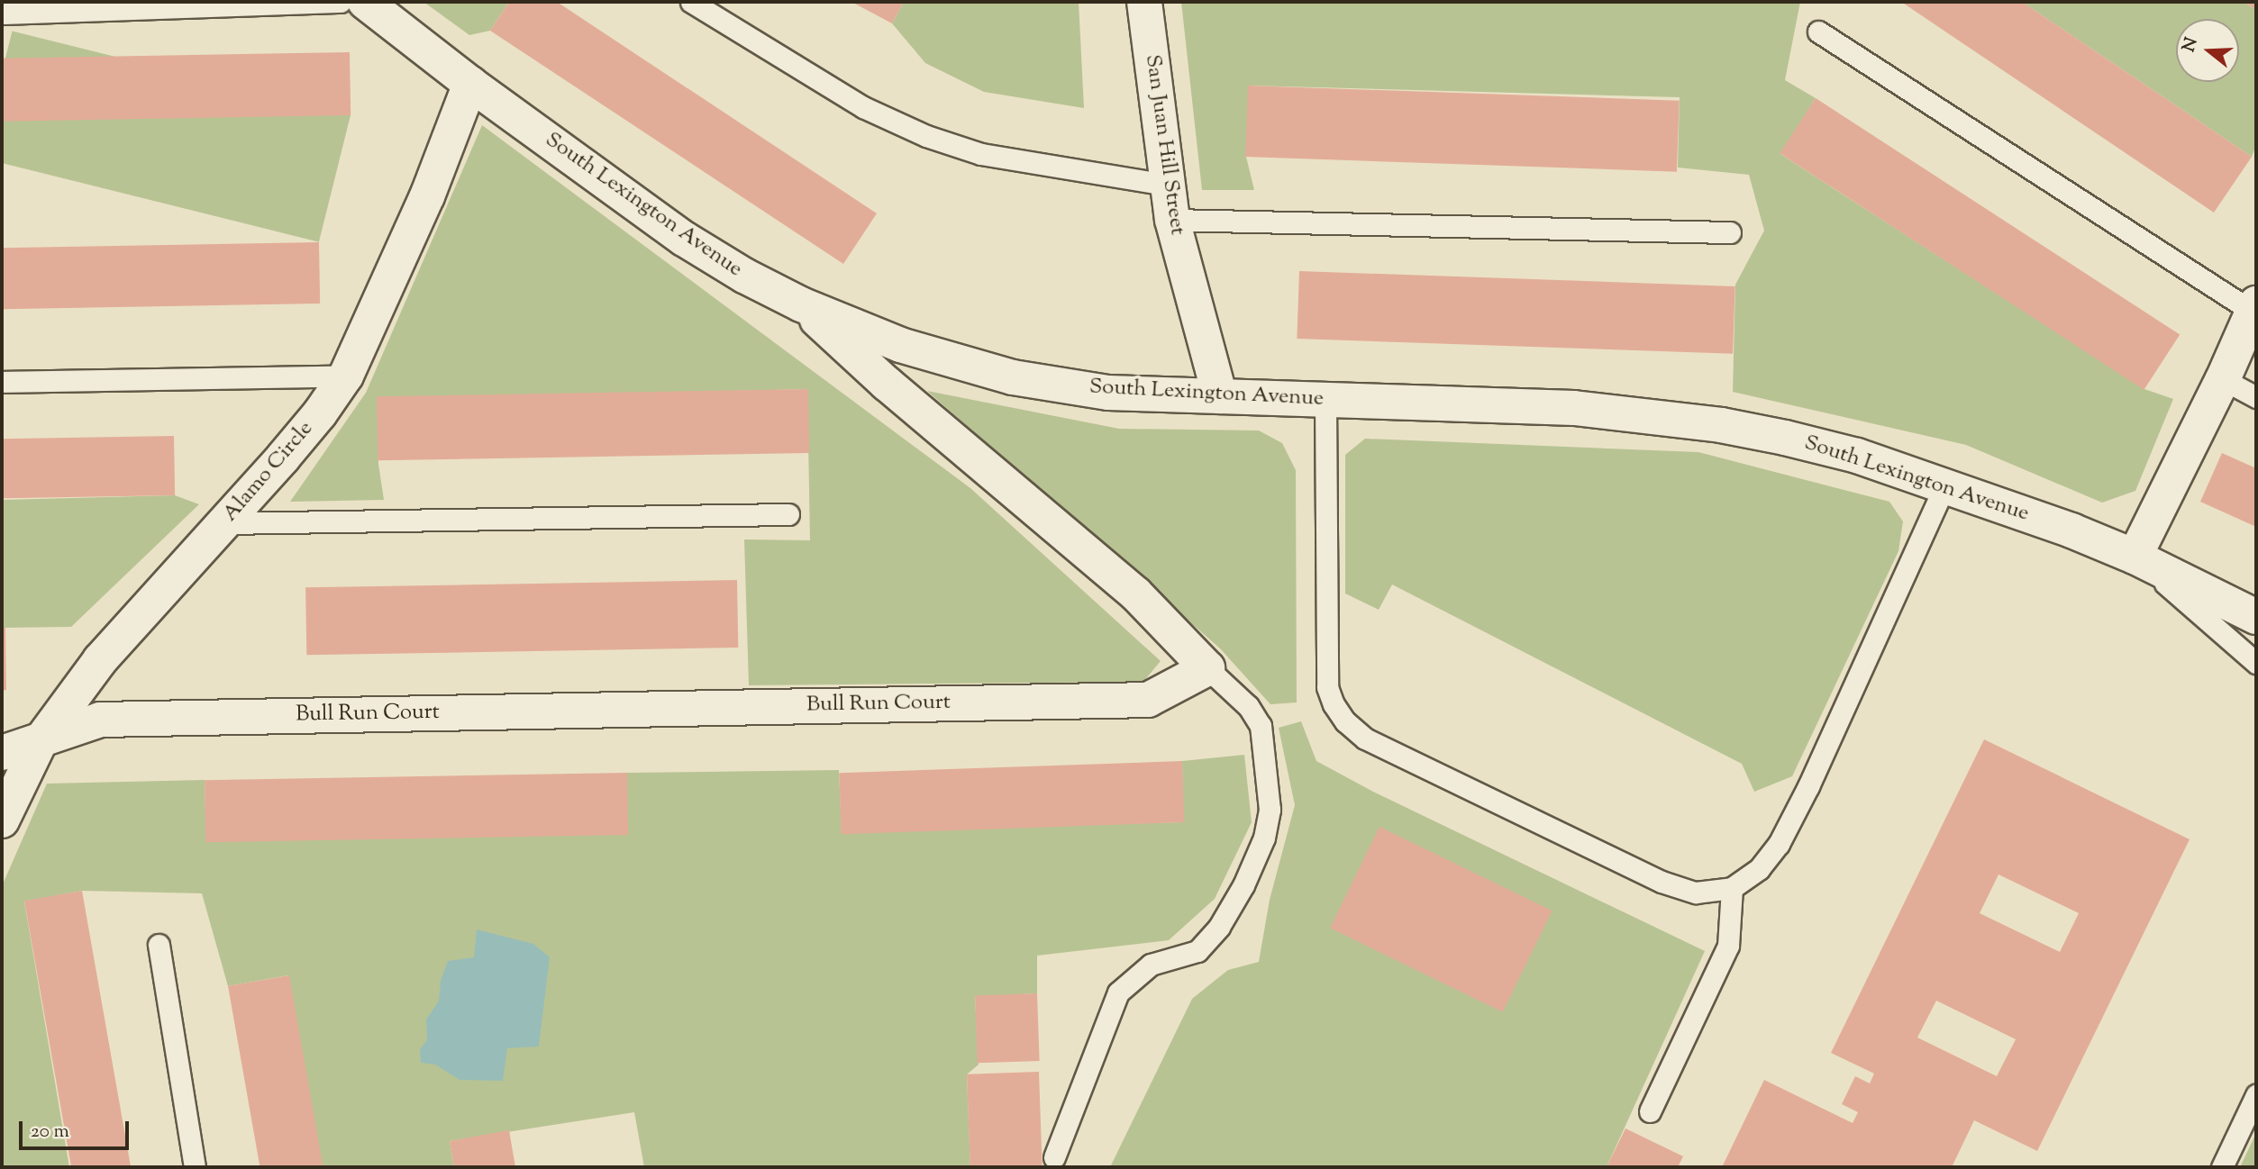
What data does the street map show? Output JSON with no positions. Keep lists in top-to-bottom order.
{
  "streets": {
    "street": [
      "San Juan Hill Street",
      "South Lexington Avenue",
      "Alamo Circle",
      "Bull Run Court"
    ]
  },
  "crossings": [
    ["San Juan Hill Street", "South Lexington Avenue"],
    ["South Lexington Avenue", "Alamo Circle"],
    ["Alamo Circle", "Bull Run Court"]
  ],
  "scale_bar": "20 m",
  "north": "left"
}
